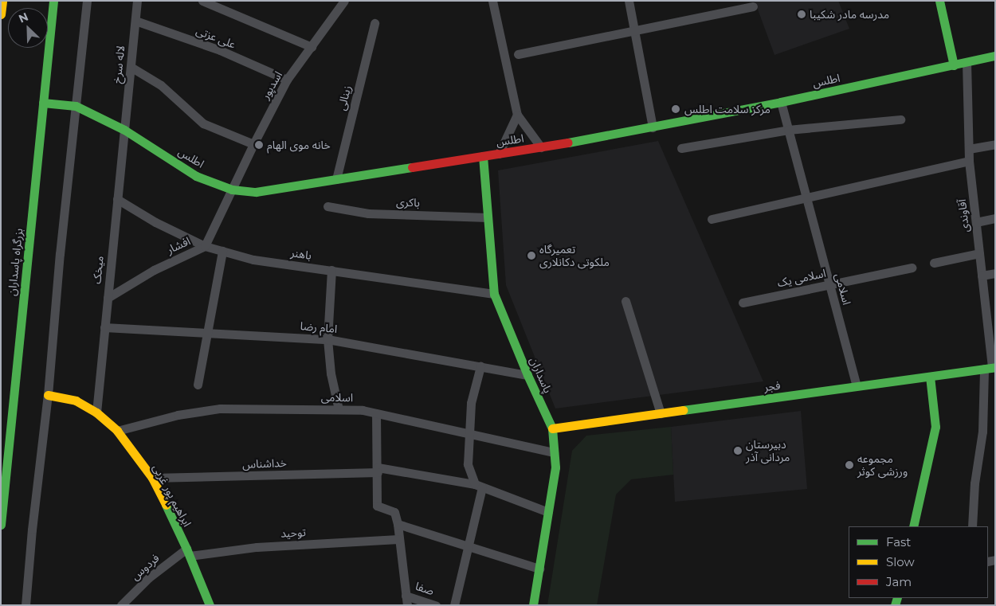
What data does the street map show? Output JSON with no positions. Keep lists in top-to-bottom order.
{
  "streets": {
    "main road": [
      "اطلس",
      "بزرگراه پاسداران",
      "پاسداران",
      "فجر",
      "ابراهیم پور غربی"
    ],
    "street": [
      "علی عزتی",
      "لاله سرخ",
      "اسدپور",
      "زینالی",
      "باکری",
      "آقاوندی",
      "افشار",
      "باهنر",
      "میخک",
      "اسلامی یک",
      "اسلامی",
      "امام رضا",
      "خداشناس",
      "توحید",
      "فردوس",
      "صفا"
    ]
  },
  "crossings": [
    ["علی عزتی", "لاله سرخ"],
    ["علی عزتی", "اسدپور"],
    ["لاله سرخ", "اطلس"],
    ["لاله سرخ", "میخک"],
    ["اطلس", "اسدپور"],
    ["اطلس", "زینالی"],
    ["اطلس", "آقاوندی"],
    ["اطلس", "افشار"],
    ["اطلس", "بزرگراه پاسداران"],
    ["اطلس", "میخک"],
    ["اطلس", "اسلامی"],
    ["اطلس", "پاسداران"],
    ["اسدپور", "افشار"],
    ["باکری", "پاسداران"],
    ["آقاوندی", "فجر"],
    ["افشار", "باهنر"],
    ["افشار", "میخک"],
    ["باهنر", "میخک"],
    ["باهنر", "پاسداران"],
    ["میخک", "امام رضا"],
    ["میخک", "ابراهیم پور غربی"],
    ["اسلامی یک", "اسلامی"],
    ["اسلامی", "پاسداران"],
    ["اسلامی", "فجر"],
    ["اسلامی", "ابراهیم پور غربی"],
    ["امام رضا", "پاسداران"],
    ["پاسداران", "فجر"],
    ["پاسداران", "خداشناس"],
    ["خداشناس", "ابراهیم پور غربی"],
    ["ابراهیم پور غربی", "توحید"],
    ["ابراهیم پور غربی", "فردوس"],
    ["توحید", "فردوس"]
  ],
  "places": [
    "مدرسه مادر شکیبا",
    "مرکز سلامت اطلس",
    "خانه موی الهام",
    "تعمیرگاه ملکوتی دکانلاری",
    "دبیرستان مردانی آذر",
    "مجموعه ورزشی کوثر"
  ],
  "legend": ["Fast", "Slow", "Jam"],
  "north": "top left"
}
